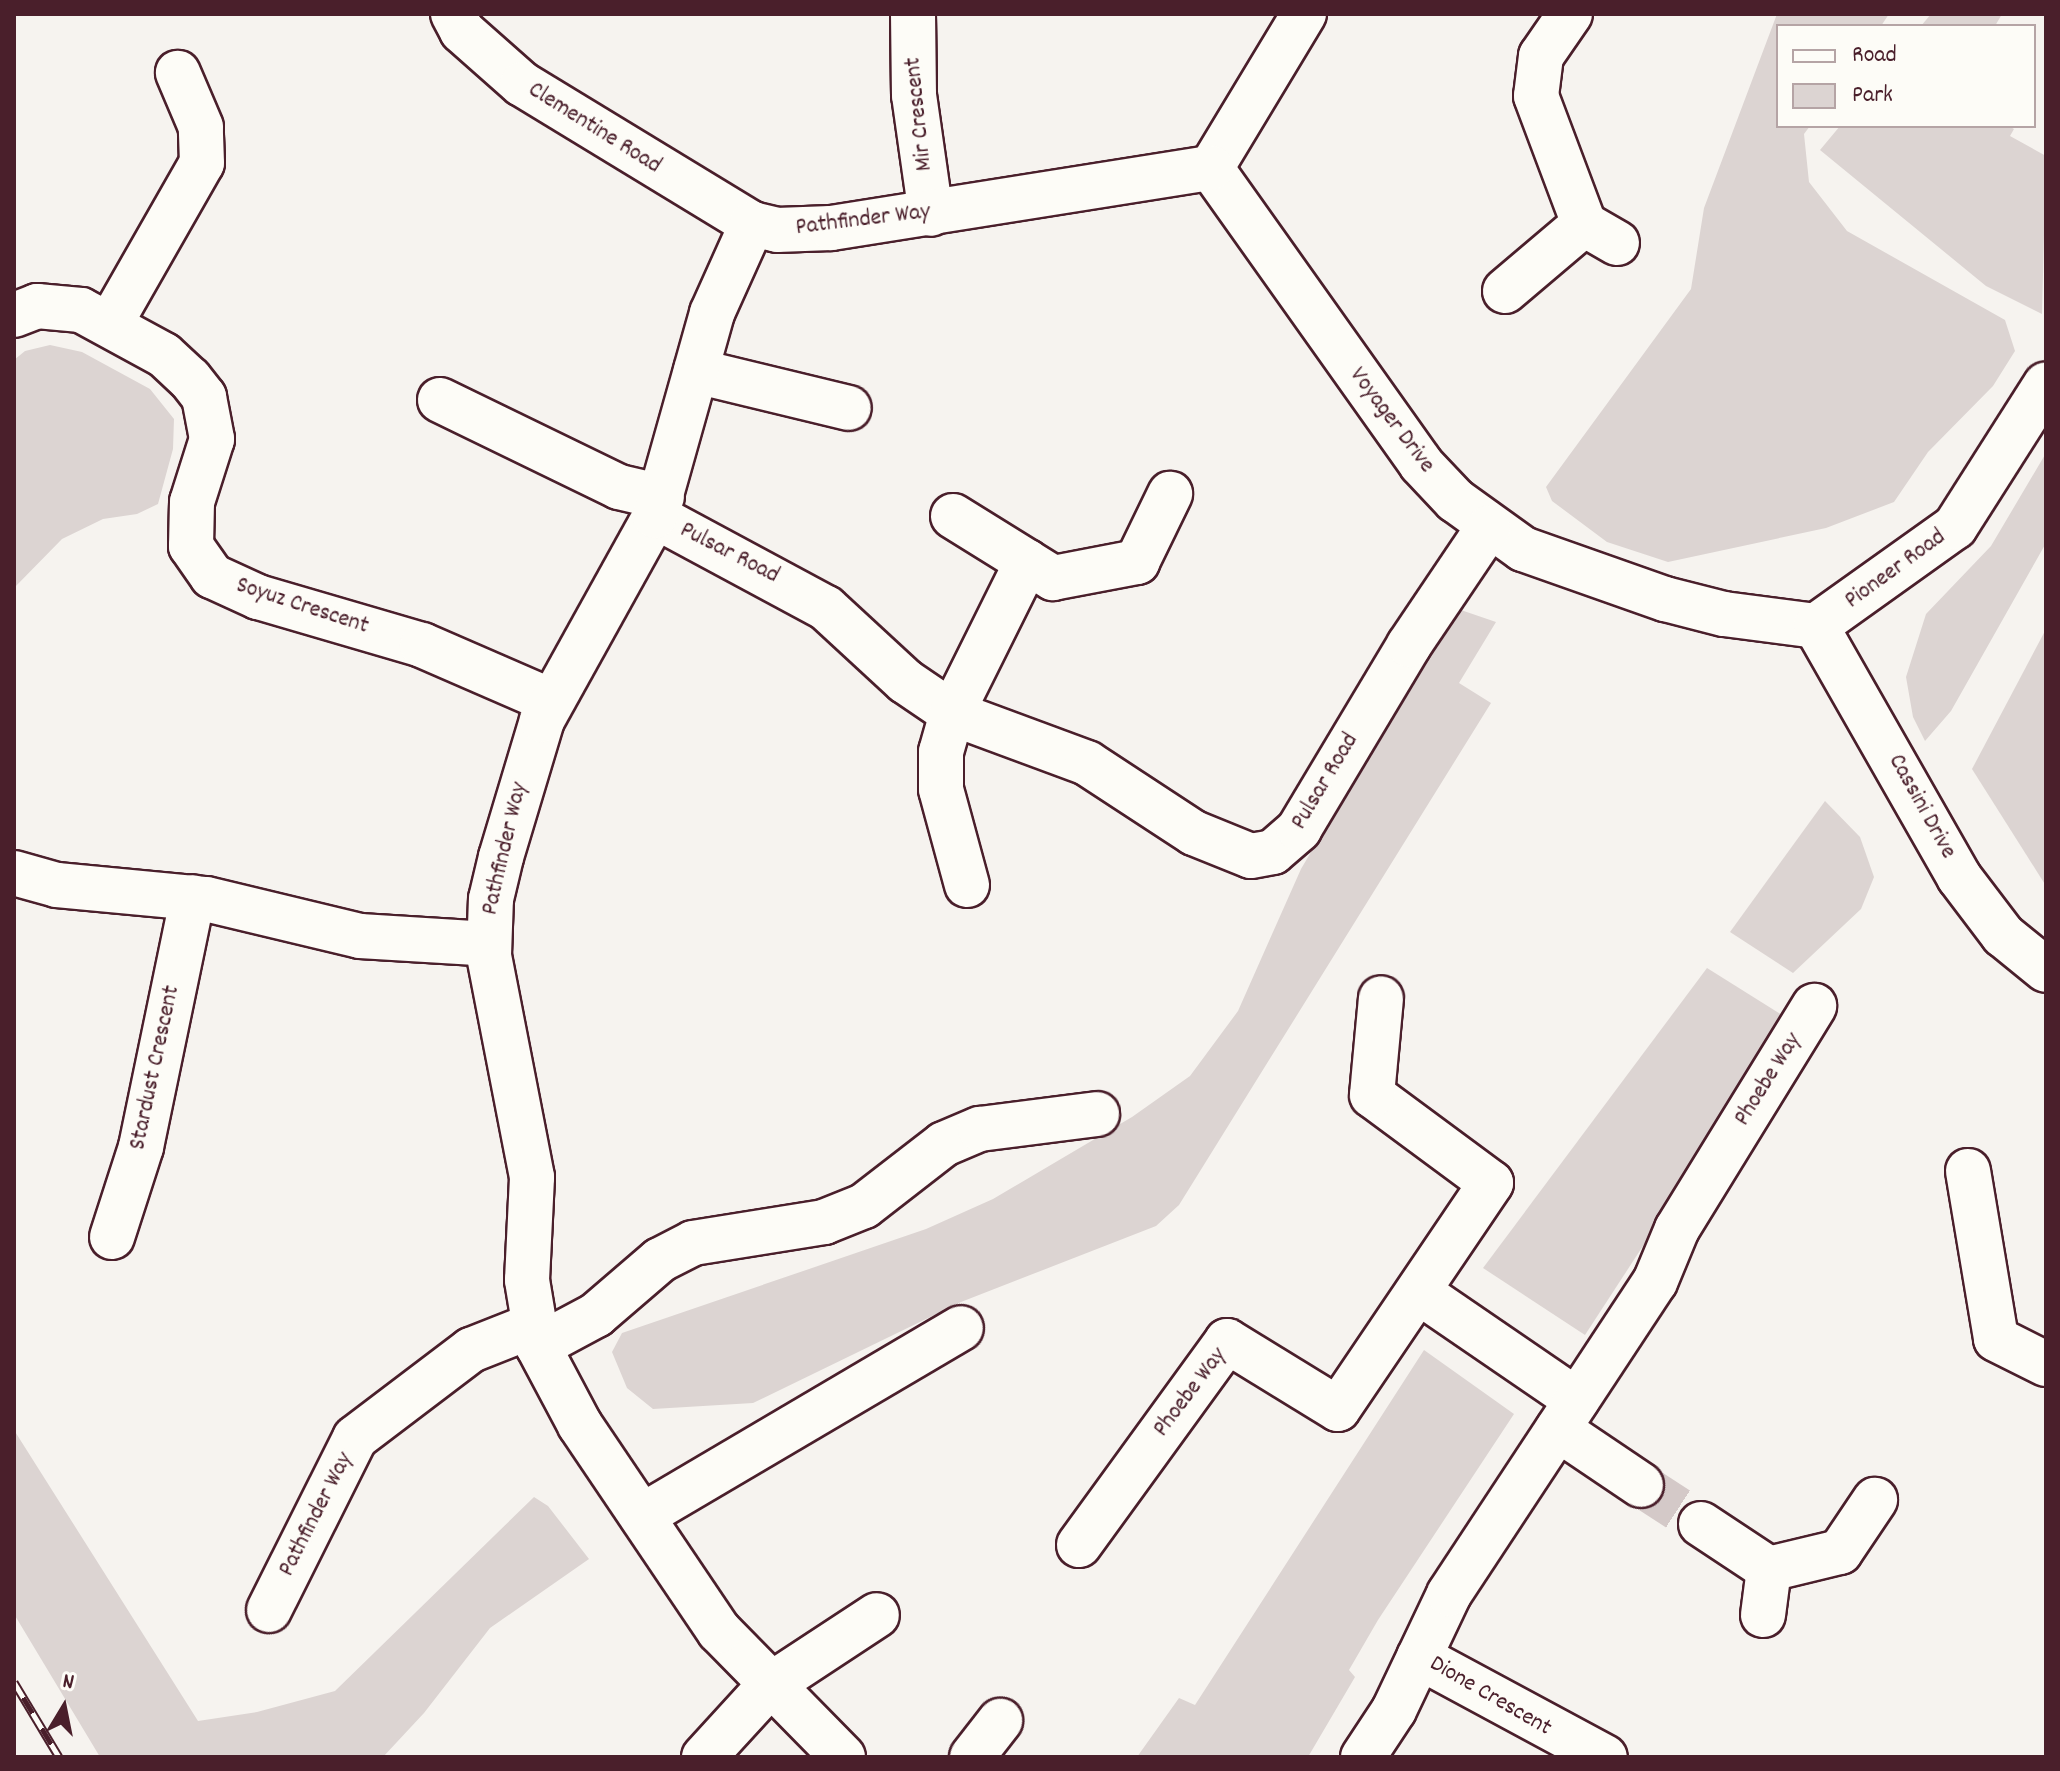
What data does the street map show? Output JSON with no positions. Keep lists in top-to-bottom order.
{
  "streets": {
    "street": [
      "Mir Crescent",
      "Clementine Road",
      "Pathfinder Way",
      "Voyager Drive",
      "Pulsar Road",
      "Pioneer Road",
      "Soyuz Crescent",
      "Cassini Drive",
      "Stardust Crescent",
      "Phoebe Way",
      "Dione Crescent"
    ]
  },
  "crossings": [
    ["Mir Crescent", "Pathfinder Way"],
    ["Clementine Road", "Pathfinder Way"],
    ["Pathfinder Way", "Voyager Drive"],
    ["Pathfinder Way", "Pulsar Road"],
    ["Pathfinder Way", "Soyuz Crescent"],
    ["Voyager Drive", "Pulsar Road"],
    ["Voyager Drive", "Pioneer Road"],
    ["Voyager Drive", "Cassini Drive"],
    ["Pioneer Road", "Cassini Drive"],
    ["Phoebe Way", "Dione Crescent"]
  ],
  "legend": ["Road", "Park"],
  "north": "top"
}
